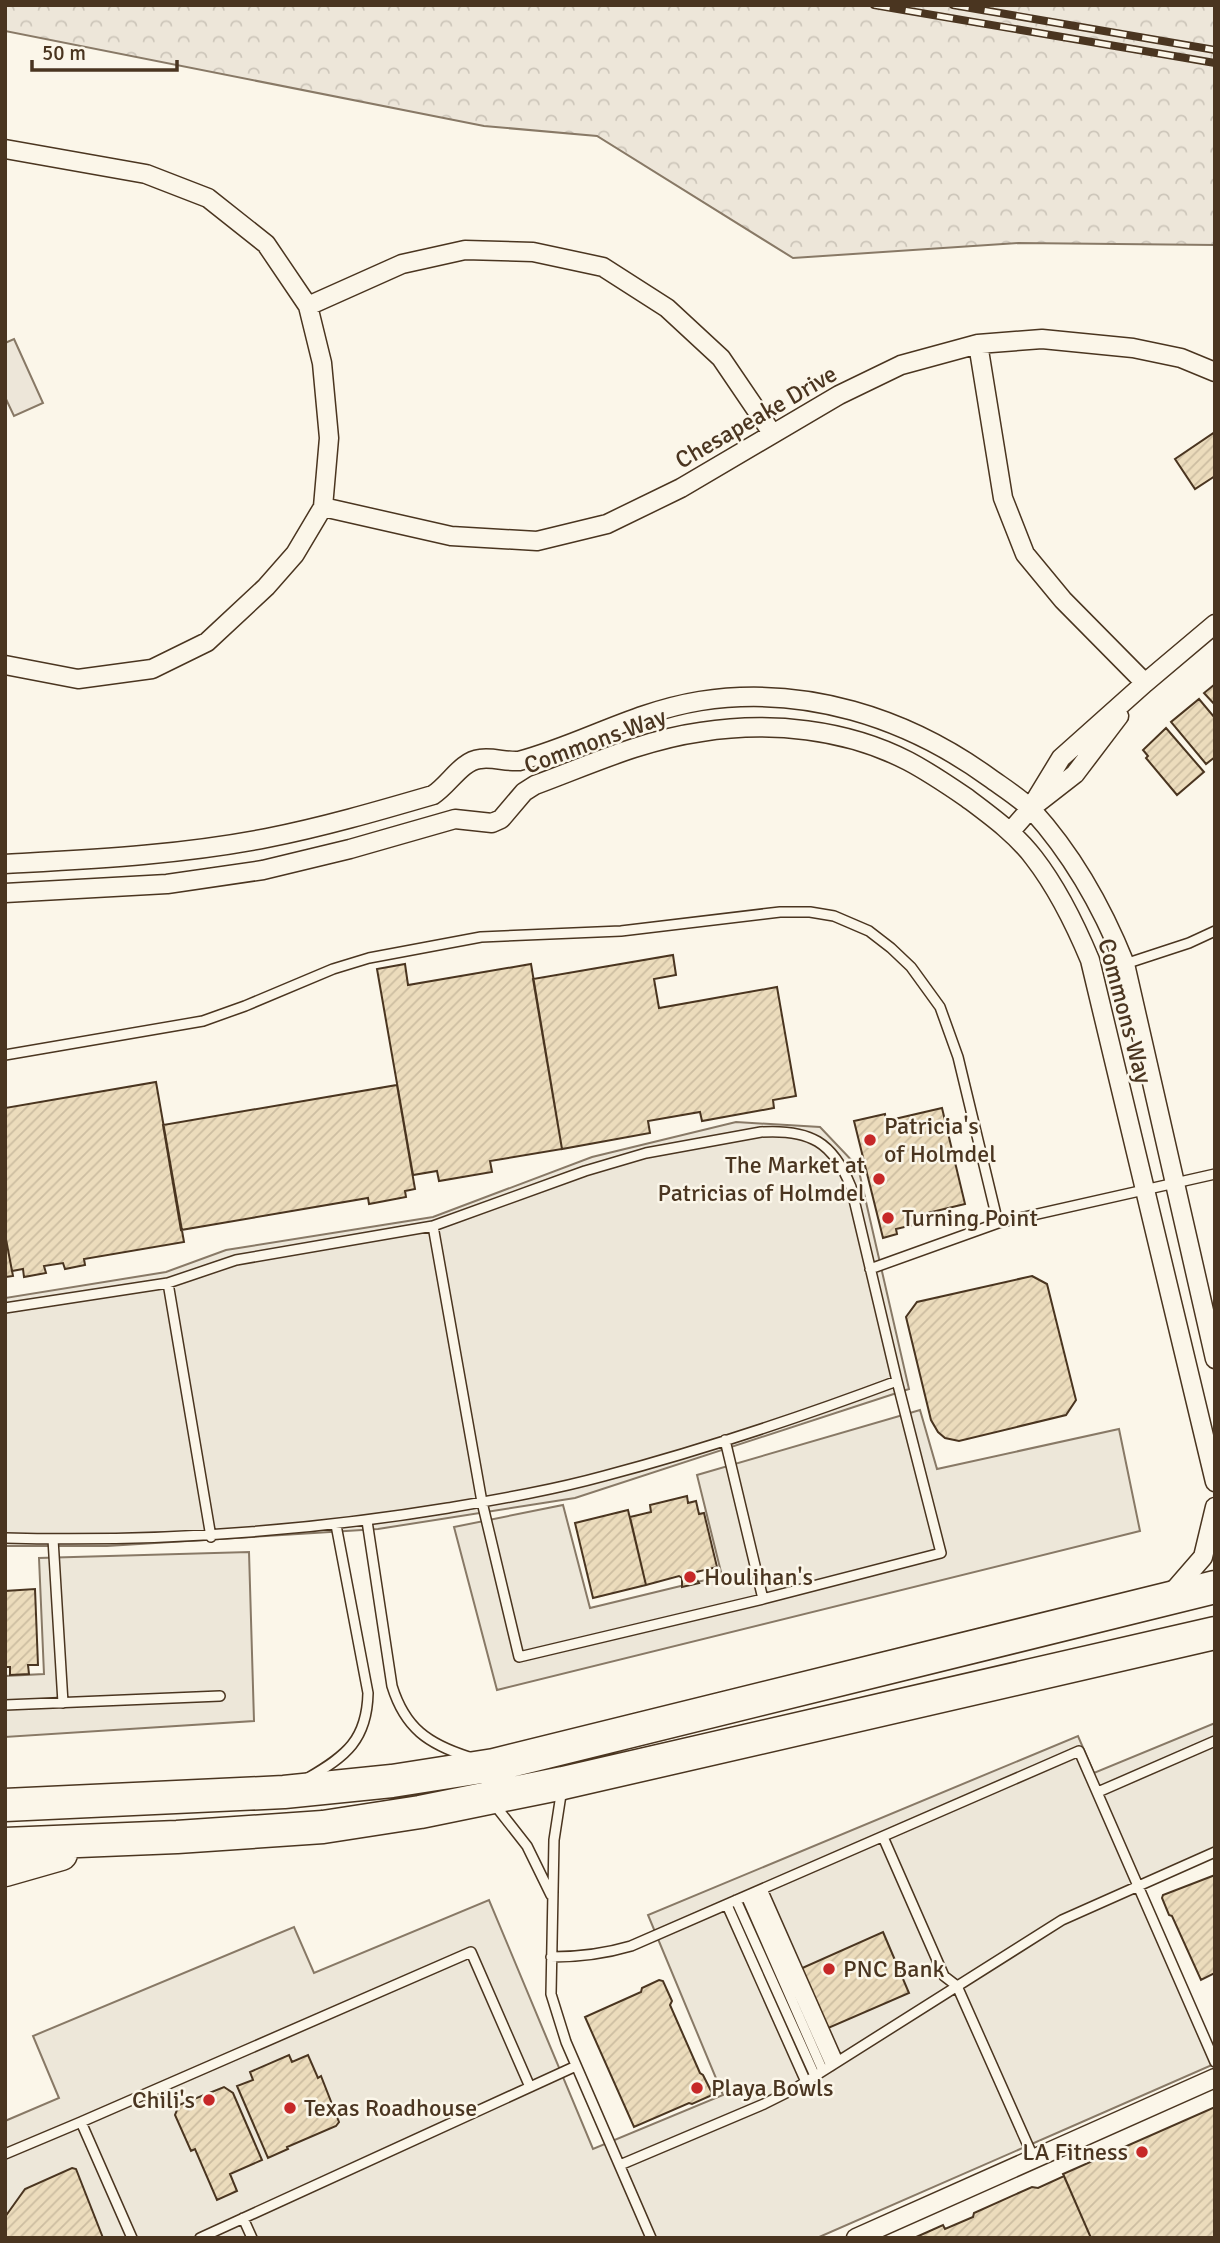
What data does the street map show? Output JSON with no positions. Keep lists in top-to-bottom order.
{
  "streets": {
    "street": ["Chesapeake Drive", "Commons Way"]
  },
  "places": [
    "Patricia's of Holmdel",
    "The Market at Patricias of Holmdel",
    "Turning Point",
    "Houlihan's",
    "PNC Bank",
    "Playa Bowls",
    "Chili's",
    "Texas Roadhouse",
    "LA Fitness"
  ],
  "scale_bar": "50 m"
}
